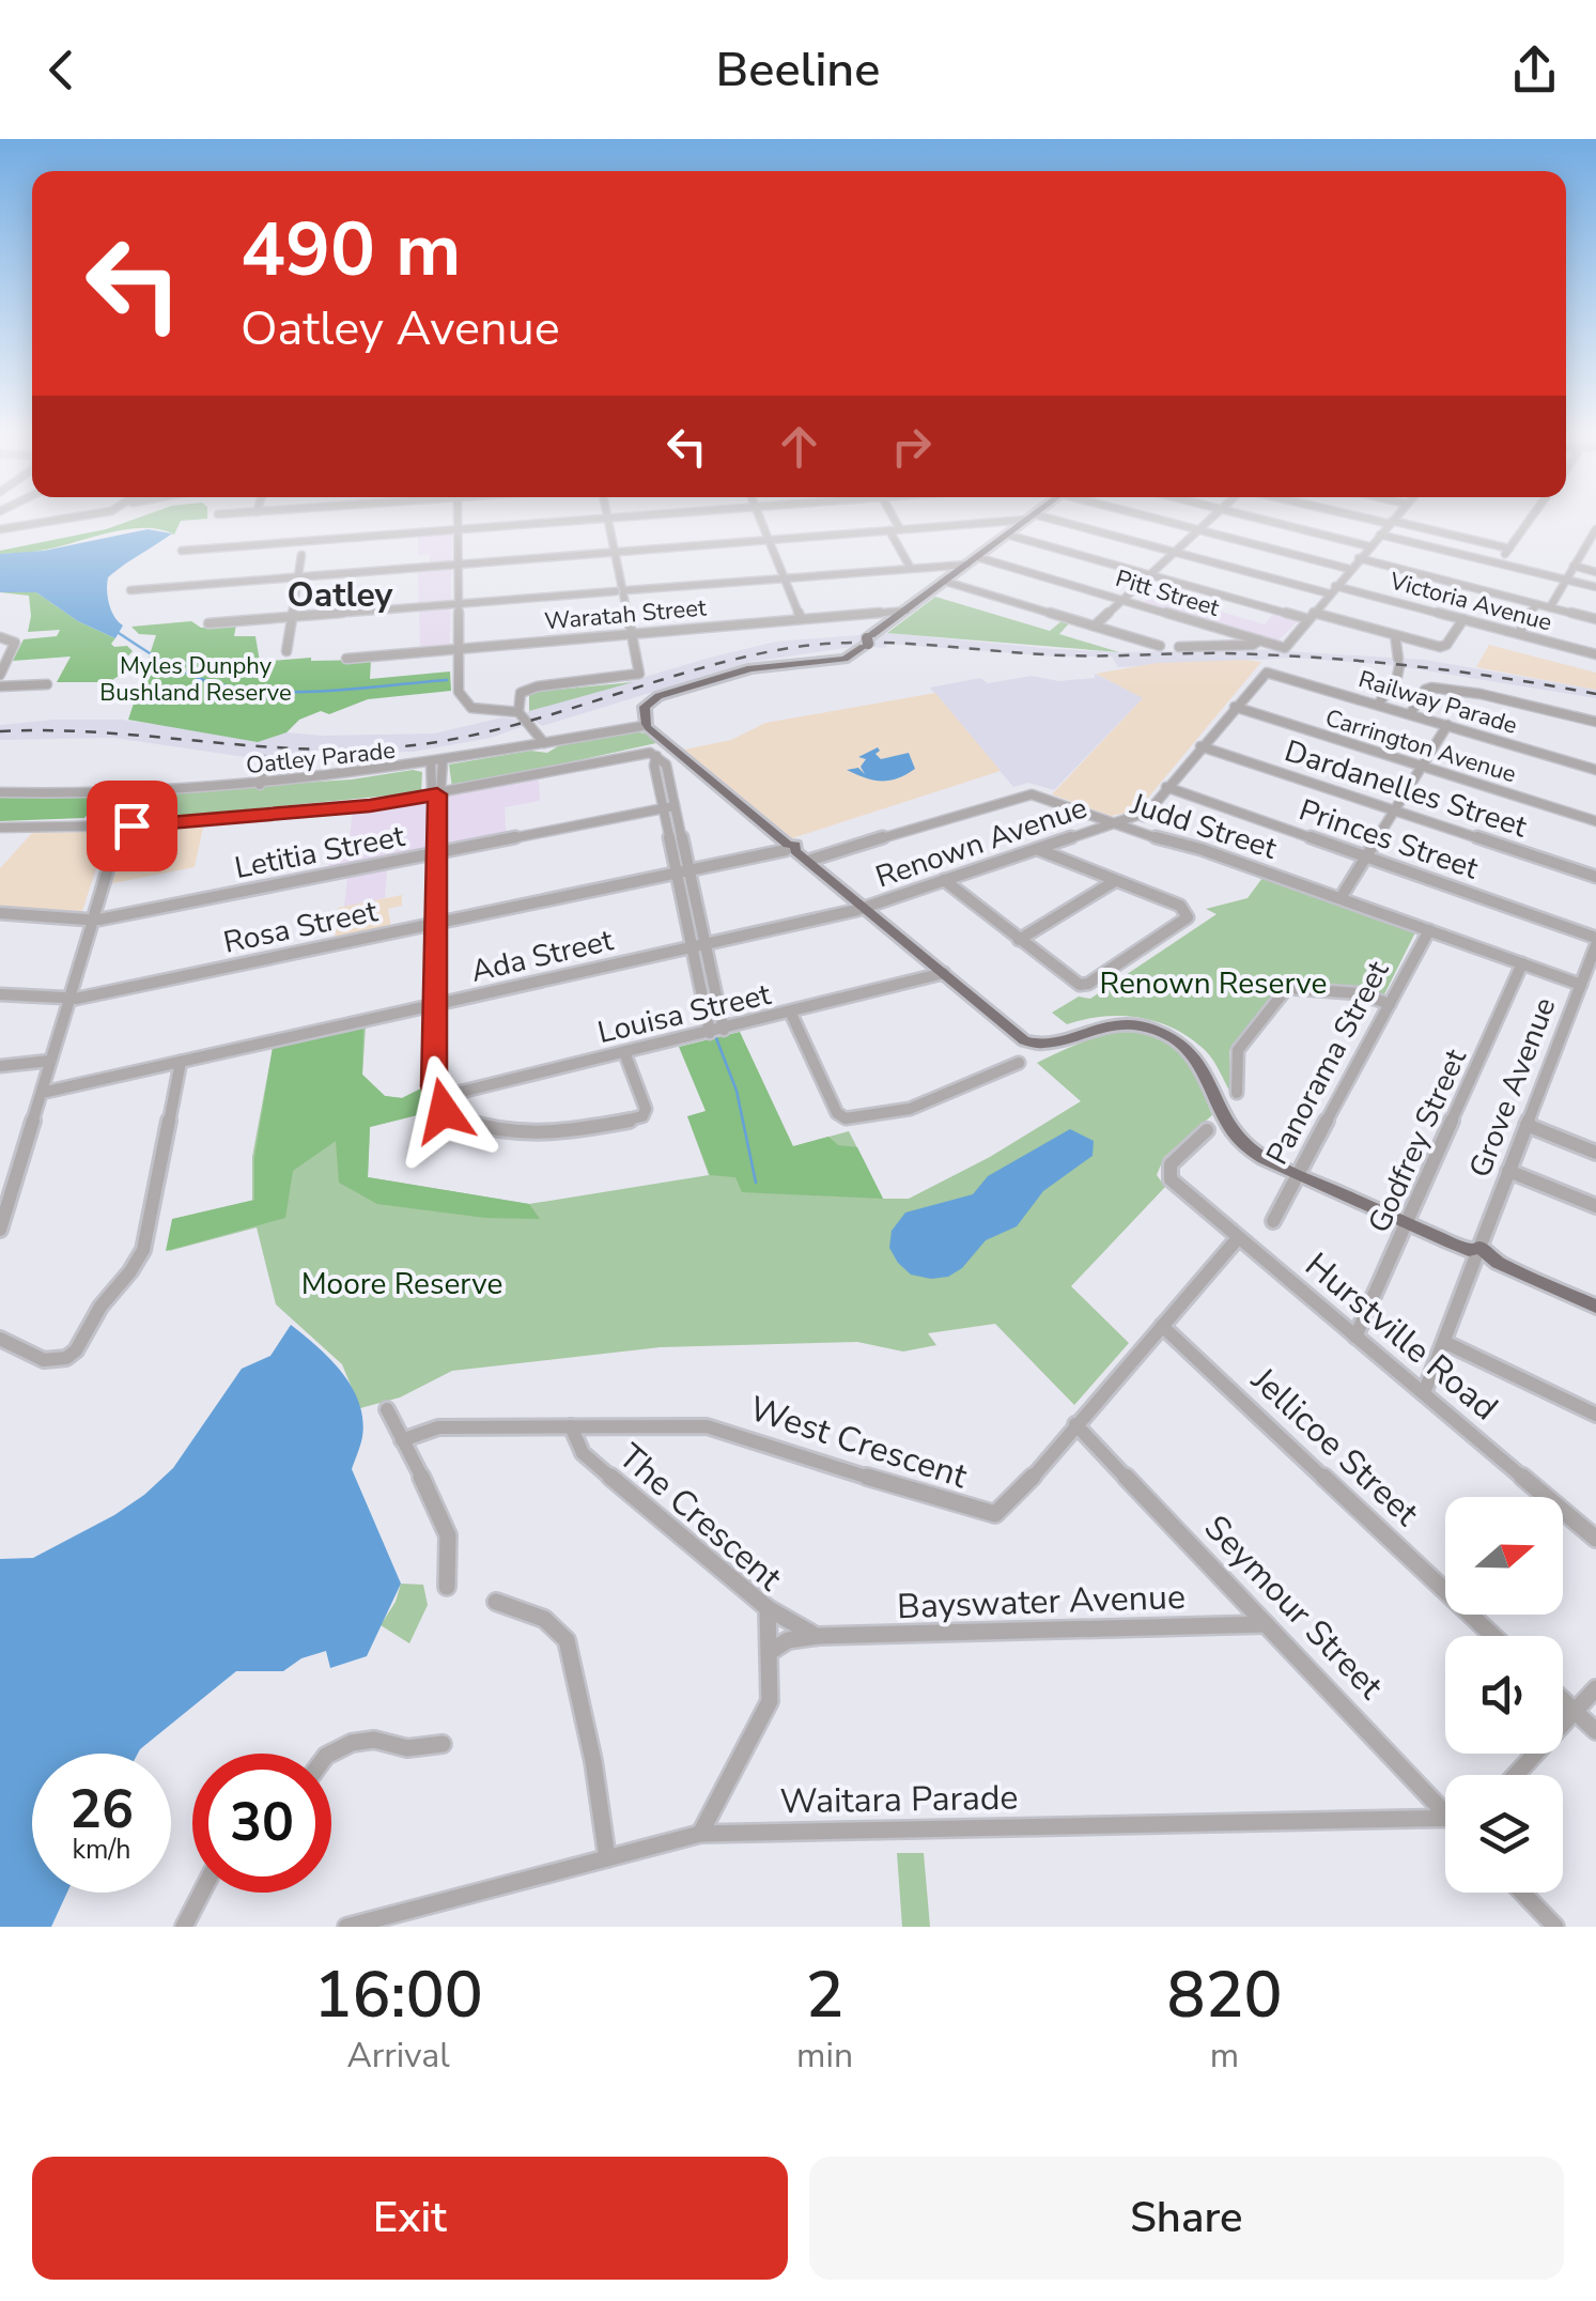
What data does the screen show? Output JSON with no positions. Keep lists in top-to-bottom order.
{
  "streets": {
    "street": [
      "Pitt Street",
      "Victoria Avenue",
      "Waratah Street",
      "Railway Parade",
      "Carrington Avenue",
      "Oatley Parade",
      "Dardanelles Street",
      "Judd Street",
      "Princes Street",
      "Renown Avenue",
      "Letitia Street",
      "Rosa Street",
      "Ada Street",
      "Louisa Street",
      "Panorama Street",
      "Grove Avenue",
      "Godfrey Street",
      "Hurstville Road",
      "West Crescent",
      "Jellicoe Street",
      "The Crescent",
      "Bayswater Avenue",
      "Seymour Street",
      "Waitara Parade"
    ]
  },
  "crossings": [
    ["Railway Parade", "Carrington Avenue"],
    ["Judd Street", "Renown Avenue"],
    ["Judd Street", "Panorama Street"],
    ["Judd Street", "Grove Avenue"],
    ["Judd Street", "Godfrey Street"],
    ["Princes Street", "Grove Avenue"],
    ["Renown Avenue", "Ada Street"],
    ["Grove Avenue", "Hurstville Road"],
    ["Godfrey Street", "Hurstville Road"],
    ["Hurstville Road", "West Crescent"],
    ["West Crescent", "Jellicoe Street"],
    ["West Crescent", "The Crescent"],
    ["West Crescent", "Seymour Street"],
    ["The Crescent", "Bayswater Avenue"],
    ["The Crescent", "Waitara Parade"],
    ["Bayswater Avenue", "Seymour Street"]
  ],
  "districts": ["Oatley"],
  "parks": ["Myles Dunphy Bushland Reserve", "Renown Reserve", "Moore Reserve"],
  "north": "right",
  "page": {
    "header": "Beeline",
    "turn": ["490 m", "Oatley Avenue"],
    "speed": "26 km/h",
    "limit": "30",
    "eta": [
      "16:00",
      "Arrival",
      "2",
      "min",
      "820",
      "m"
    ],
    "buttons": ["Exit", "Share"]
  }
}
